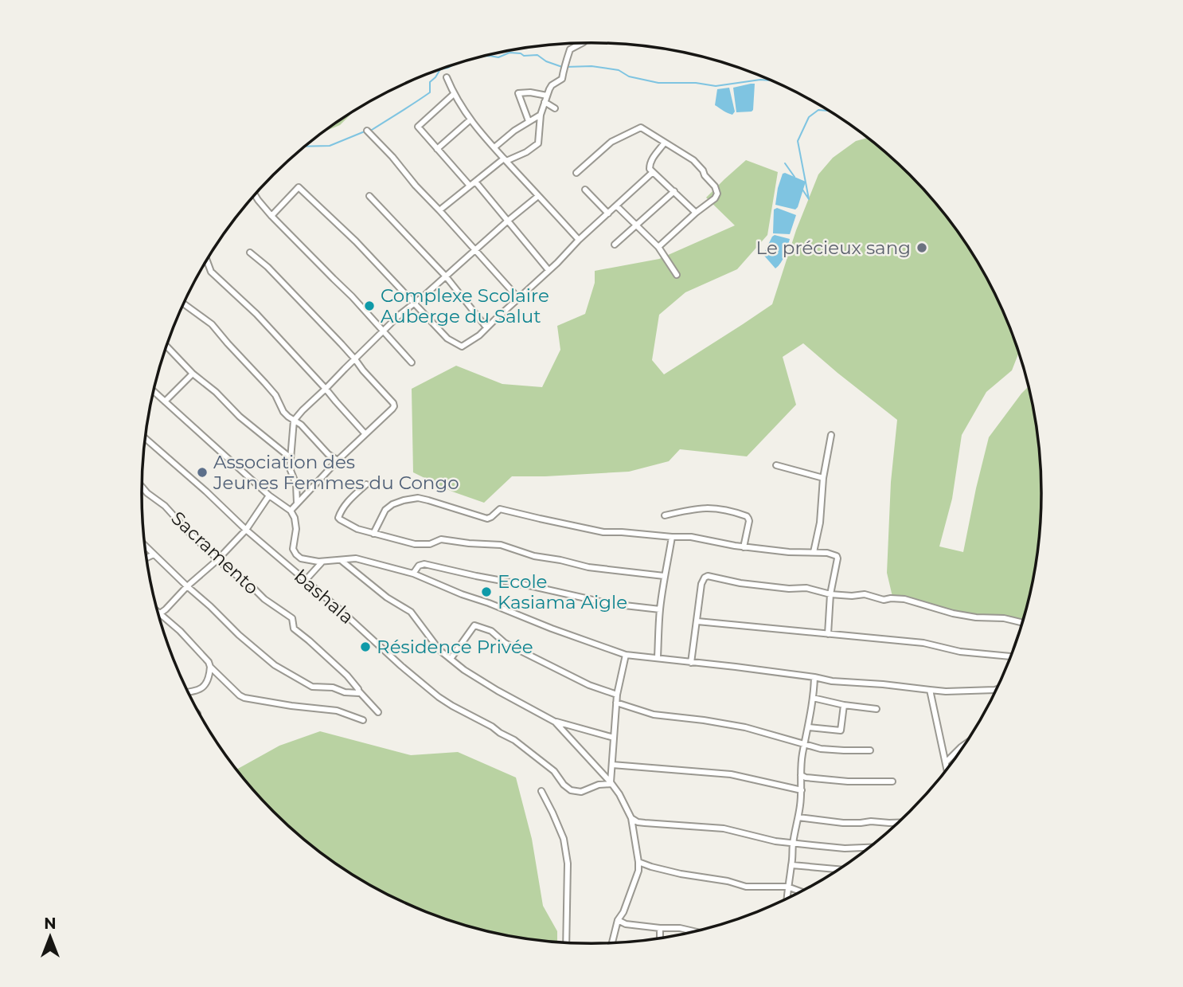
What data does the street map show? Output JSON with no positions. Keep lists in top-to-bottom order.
{
  "streets": {
    "street": ["Sacramento", "bashala"]
  },
  "places": [
    "Le précieux sang",
    "Complexe Scolaire Auberge du Salut",
    "Association des Jeunes Femmes du Congo",
    "Ecole Kasiama Aigle",
    "Résidence Privée"
  ],
  "north": "top"
}
